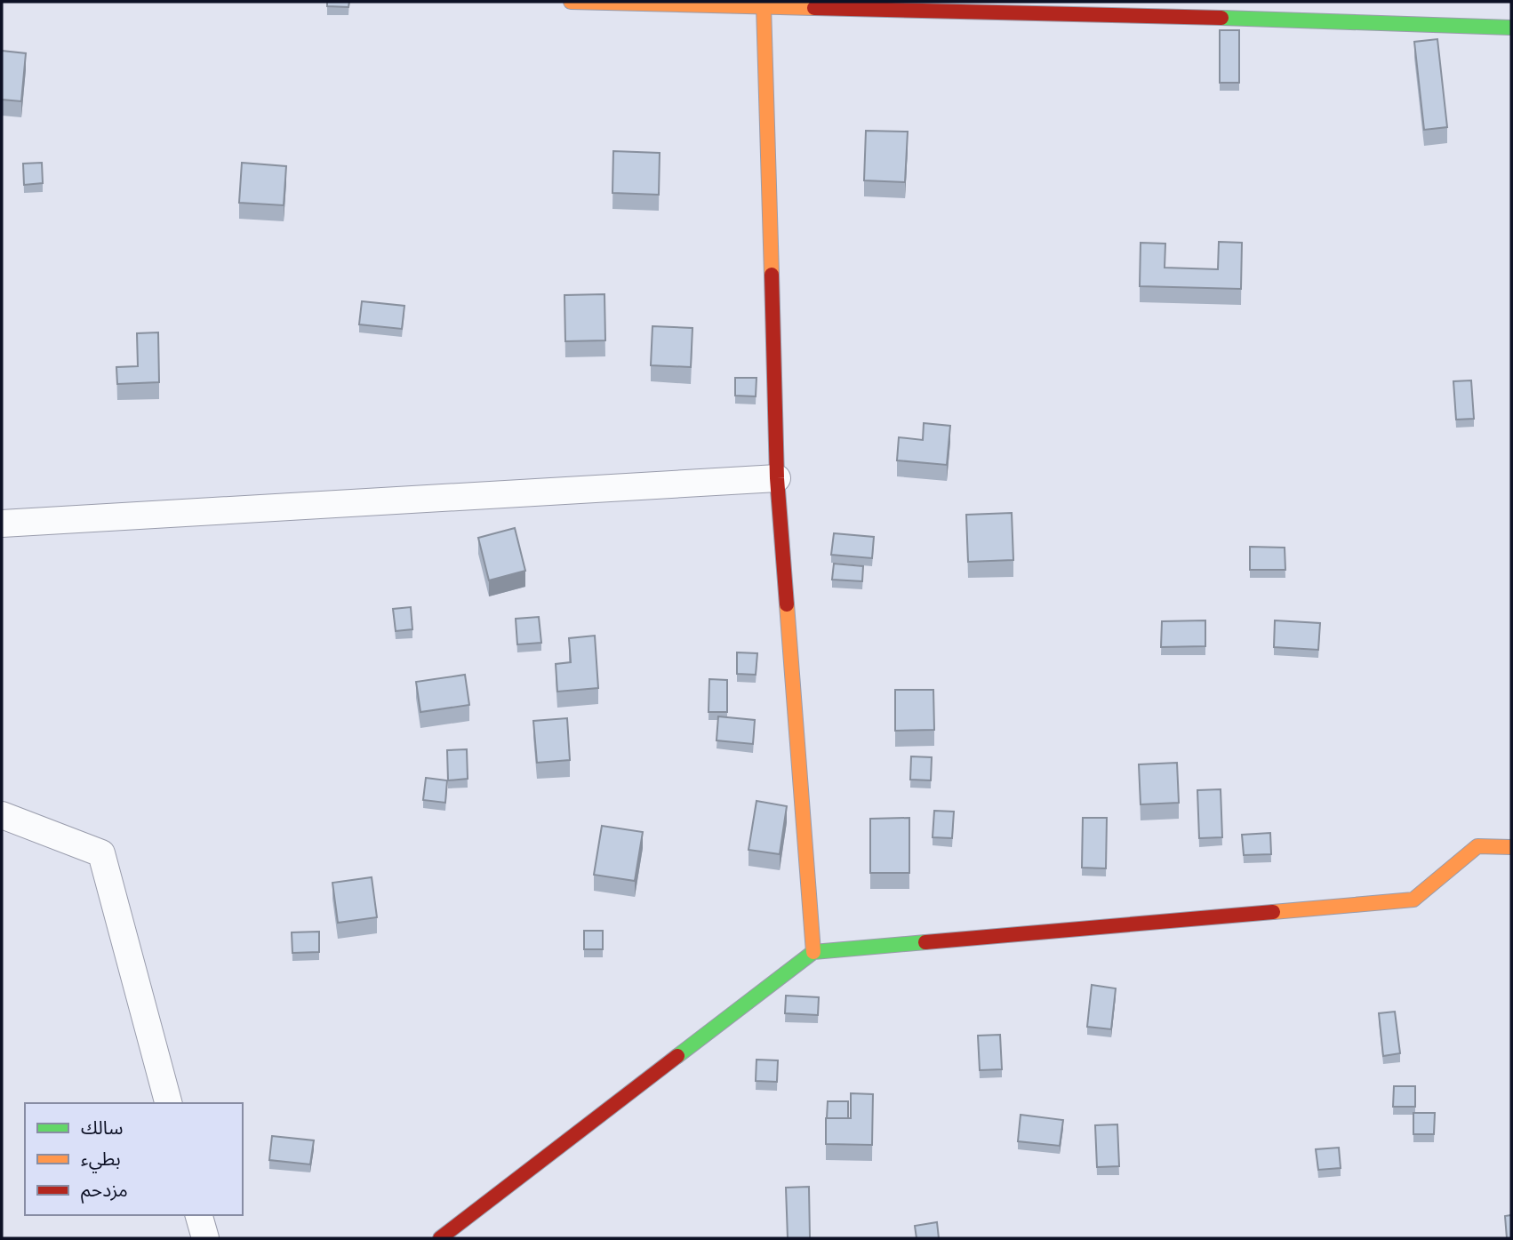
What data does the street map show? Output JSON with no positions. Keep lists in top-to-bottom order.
{
  "legend": ["سالك", "بطيء", "مزدحم"]
}
